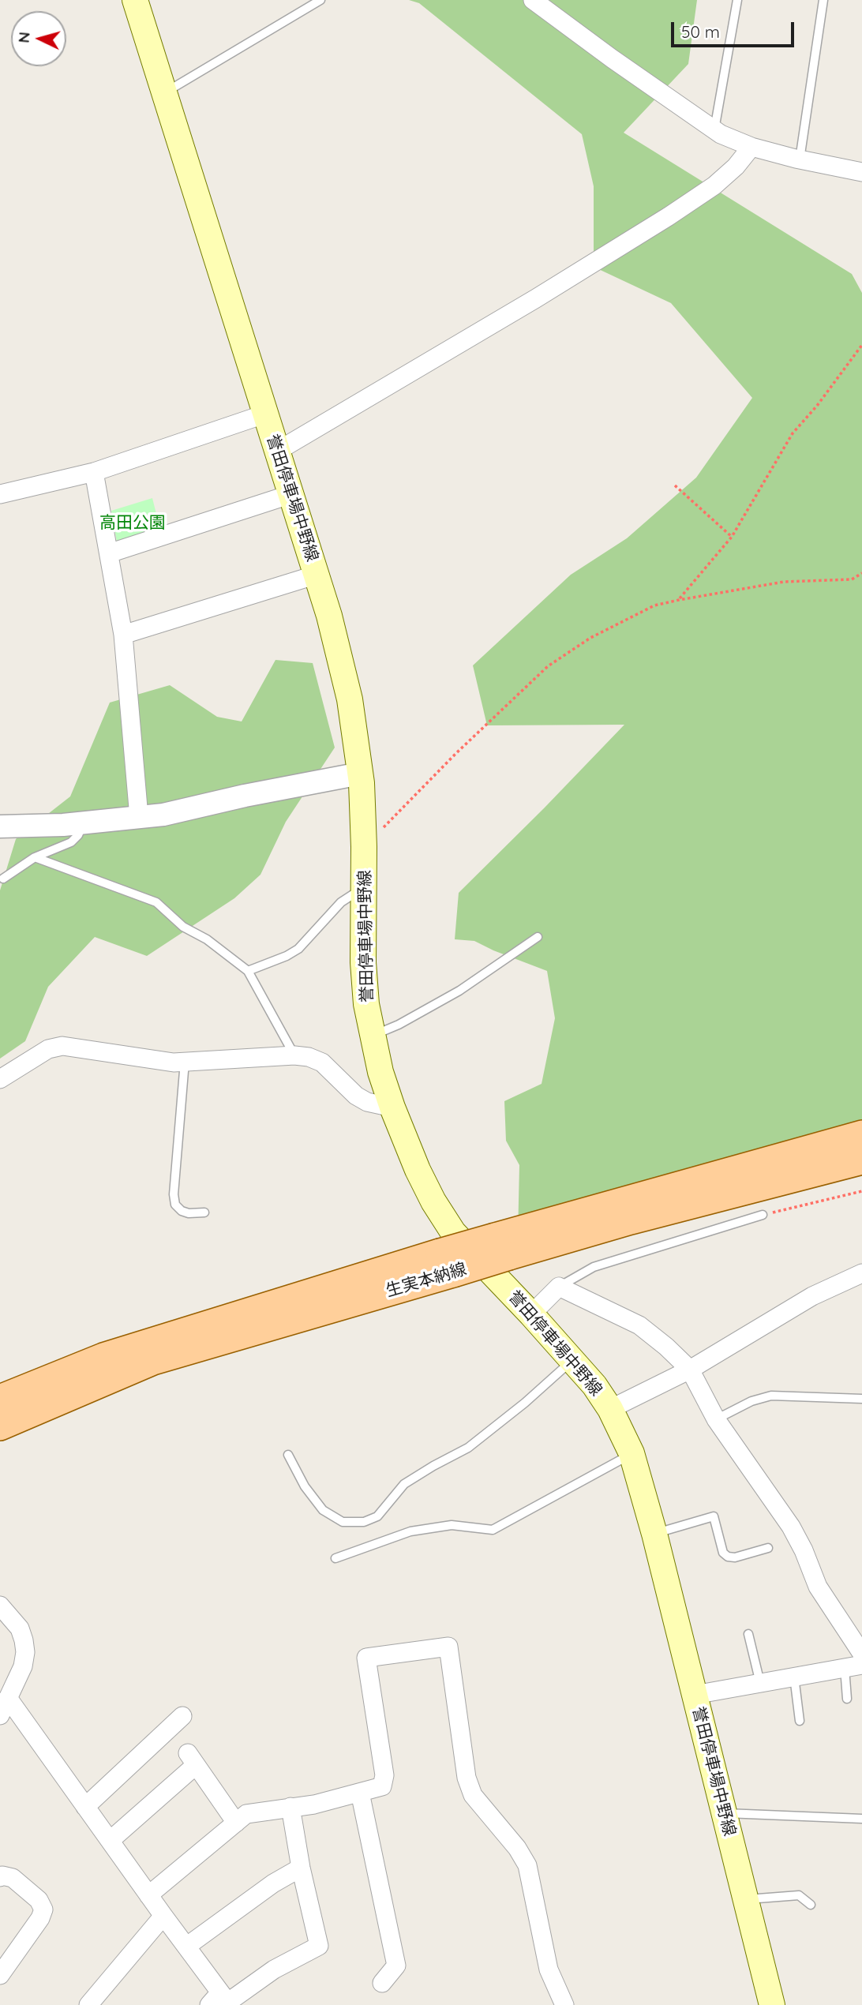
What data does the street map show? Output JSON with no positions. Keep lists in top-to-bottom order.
{
  "streets": {
    "main road": ["誉田停車場中野線", "生実本納線"]
  },
  "parks": ["高田公園"],
  "scale_bar": "50 m",
  "north": "left"
}
